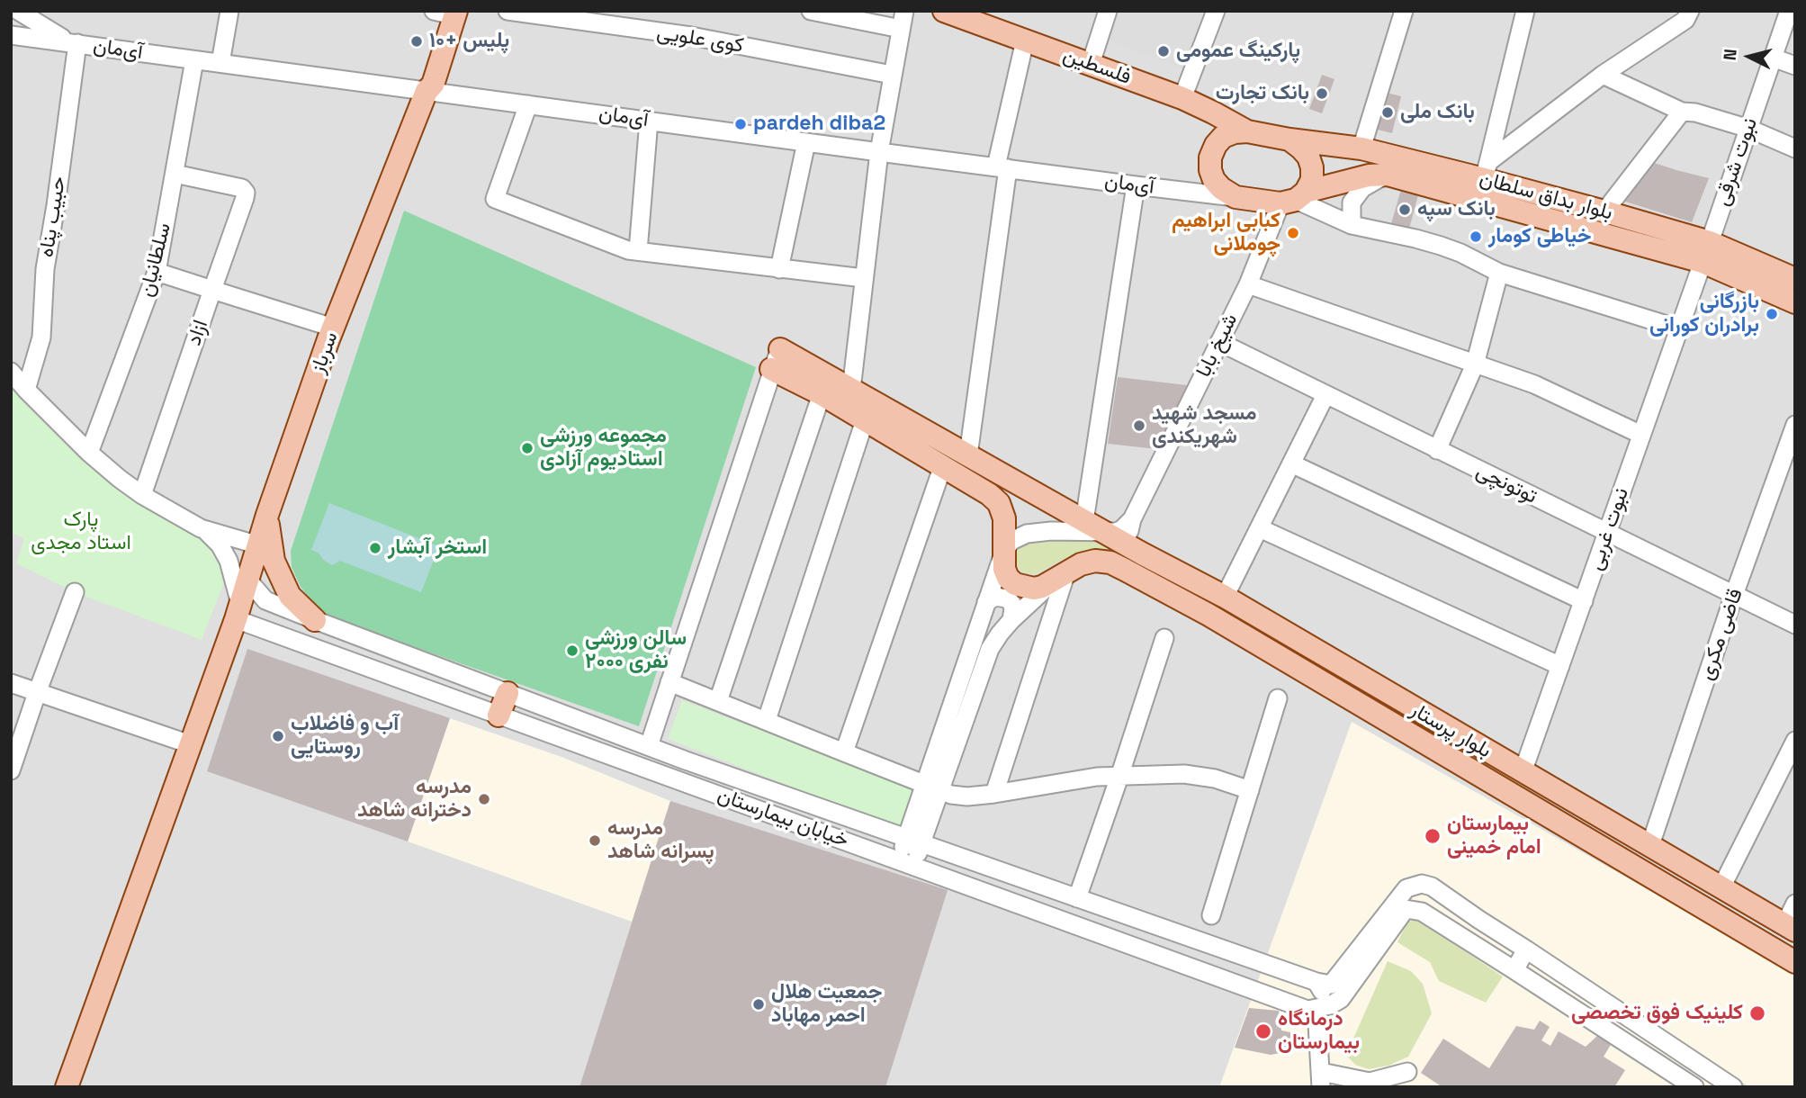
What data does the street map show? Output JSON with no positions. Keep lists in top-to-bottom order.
{
  "streets": {
    "main road": [
      "فلسطین",
      "بلوار بداق سلطان",
      "سرباز",
      "نبوت غربی",
      "بلوار پرستار"
    ],
    "street": [
      "کوی علویی",
      "آی‌مان",
      "نبوت شرقی",
      "حبیب پناه",
      "سلطانیان",
      "ازاد",
      "شیخ بابا",
      "توتونچی",
      "قاضی مکری",
      "خیابان بیمارستان"
    ]
  },
  "crossings": [
    ["آی‌مان", "فلسطین"],
    ["آی‌مان", "بلوار بداق سلطان"],
    ["آی‌مان", "حبیب پناه"],
    ["آی‌مان", "سلطانیان"],
    ["آی‌مان", "شیخ بابا"],
    ["آی‌مان", "سرباز"],
    ["فلسطین", "بلوار بداق سلطان"],
    ["فلسطین", "شیخ بابا"],
    ["نبوت شرقی", "بلوار بداق سلطان"],
    ["نبوت شرقی", "نبوت غربی"],
    ["بلوار بداق سلطان", "شیخ بابا"],
    ["بلوار بداق سلطان", "نبوت غربی"],
    ["سلطانیان", "ازاد"],
    ["شیخ بابا", "توتونچی"],
    ["سرباز", "خیابان بیمارستان"],
    ["توتونچی", "نبوت غربی"],
    ["توتونچی", "قاضی مکری"],
    ["نبوت غربی", "بلوار پرستار"],
    ["قاضی مکری", "بلوار پرستار"]
  ],
  "parks": ["پارک استاد مجدی"],
  "places": [
    "پلیس +۱۰",
    "پارکینگ عمومی",
    "بانک تجارت",
    "بانک ملی",
    "pardeh diba2",
    "بانک سپه",
    "کبابی ابراهیم چوملانی",
    "خیاطی کومار",
    "بازرگانی برادران کورانی",
    "مسجد شهید شهریکندی",
    "مجموعه ورزشی استادیوم آزادی",
    "استخر آبشار",
    "سالن ورزشی ۲۰۰۰ نفری",
    "آب و فاضلاب روستایی",
    "مدرسه دخترانه شاهد",
    "بیمارستان امام خمینی",
    "مدرسه پسرانه شاهد",
    "جمعیت هلال احمر مهاباد",
    "کلینیک فوق تخصصی",
    "درمانگاه بیمارستان"
  ],
  "north": "left"
}
